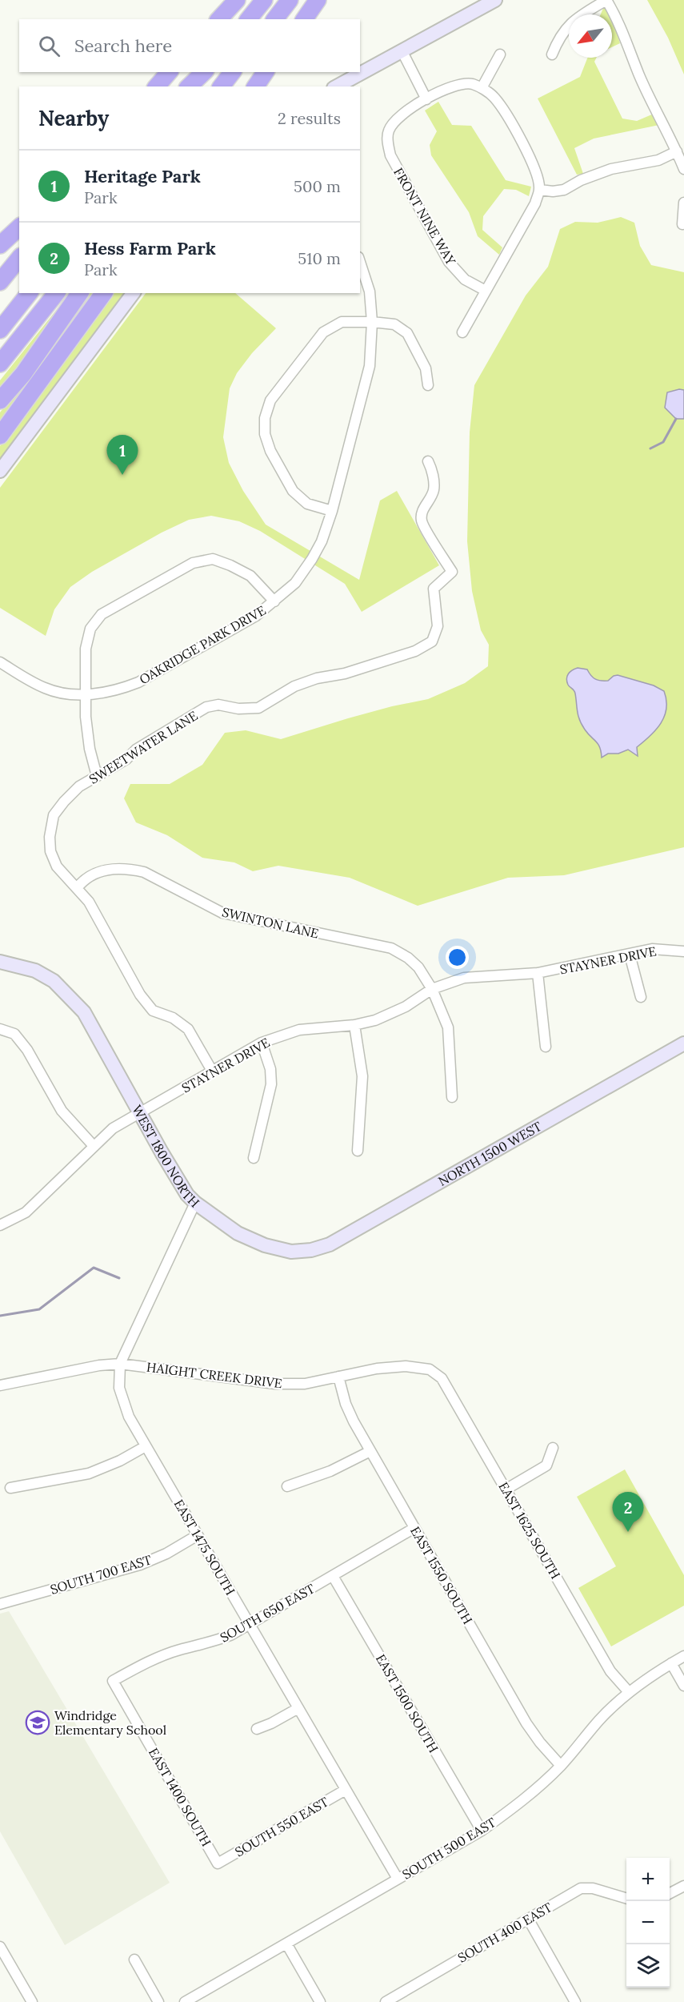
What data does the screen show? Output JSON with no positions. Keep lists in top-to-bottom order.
{
  "streets": {
    "street": [
      "FRONT NINE WAY",
      "OAKRIDGE PARK DRIVE",
      "SWEETWATER LANE",
      "SWINTON LANE",
      "STAYNER DRIVE",
      "WEST 1800 NORTH",
      "NORTH 1500 WEST",
      "HAIGHT CREEK DRIVE",
      "EAST 1625 SOUTH",
      "EAST 1475 SOUTH",
      "SOUTH 700 EAST",
      "EAST 1550 SOUTH",
      "SOUTH 650 EAST",
      "EAST 1500 SOUTH",
      "EAST 1400 SOUTH",
      "SOUTH 550 EAST",
      "SOUTH 500 EAST",
      "SOUTH 400 EAST"
    ]
  },
  "crossings": [
    ["SWEETWATER LANE", "SWINTON LANE"],
    ["SWEETWATER LANE", "STAYNER DRIVE"],
    ["SWINTON LANE", "STAYNER DRIVE"],
    ["STAYNER DRIVE", "WEST 1800 NORTH"],
    ["WEST 1800 NORTH", "NORTH 1500 WEST"],
    ["WEST 1800 NORTH", "EAST 1475 SOUTH"],
    ["HAIGHT CREEK DRIVE", "EAST 1625 SOUTH"],
    ["HAIGHT CREEK DRIVE", "EAST 1475 SOUTH"],
    ["HAIGHT CREEK DRIVE", "EAST 1550 SOUTH"],
    ["EAST 1625 SOUTH", "SOUTH 500 EAST"],
    ["EAST 1475 SOUTH", "SOUTH 700 EAST"],
    ["EAST 1475 SOUTH", "SOUTH 650 EAST"],
    ["EAST 1475 SOUTH", "SOUTH 550 EAST"],
    ["EAST 1475 SOUTH", "SOUTH 500 EAST"],
    ["EAST 1550 SOUTH", "SOUTH 650 EAST"],
    ["EAST 1550 SOUTH", "SOUTH 500 EAST"],
    ["SOUTH 650 EAST", "EAST 1500 SOUTH"],
    ["SOUTH 650 EAST", "EAST 1400 SOUTH"],
    ["EAST 1500 SOUTH", "SOUTH 500 EAST"],
    ["EAST 1400 SOUTH", "SOUTH 550 EAST"]
  ],
  "places": {
    "school or university": ["Windridge Elementary School"]
  },
  "north": "bottom left",
  "page": {
    "search": "Search here",
    "heading": ["Nearby", "2 results"],
    "list": [
      {
        "mark": "1",
        "name": "Heritage Park",
        "note": "Park",
        "value": "500 m"
      },
      {
        "mark": "2",
        "name": "Hess Farm Park",
        "note": "Park",
        "value": "510 m"
      }
    ],
    "pins": ["1", "2"],
    "map_buttons": ["+", "−"]
  }
}
